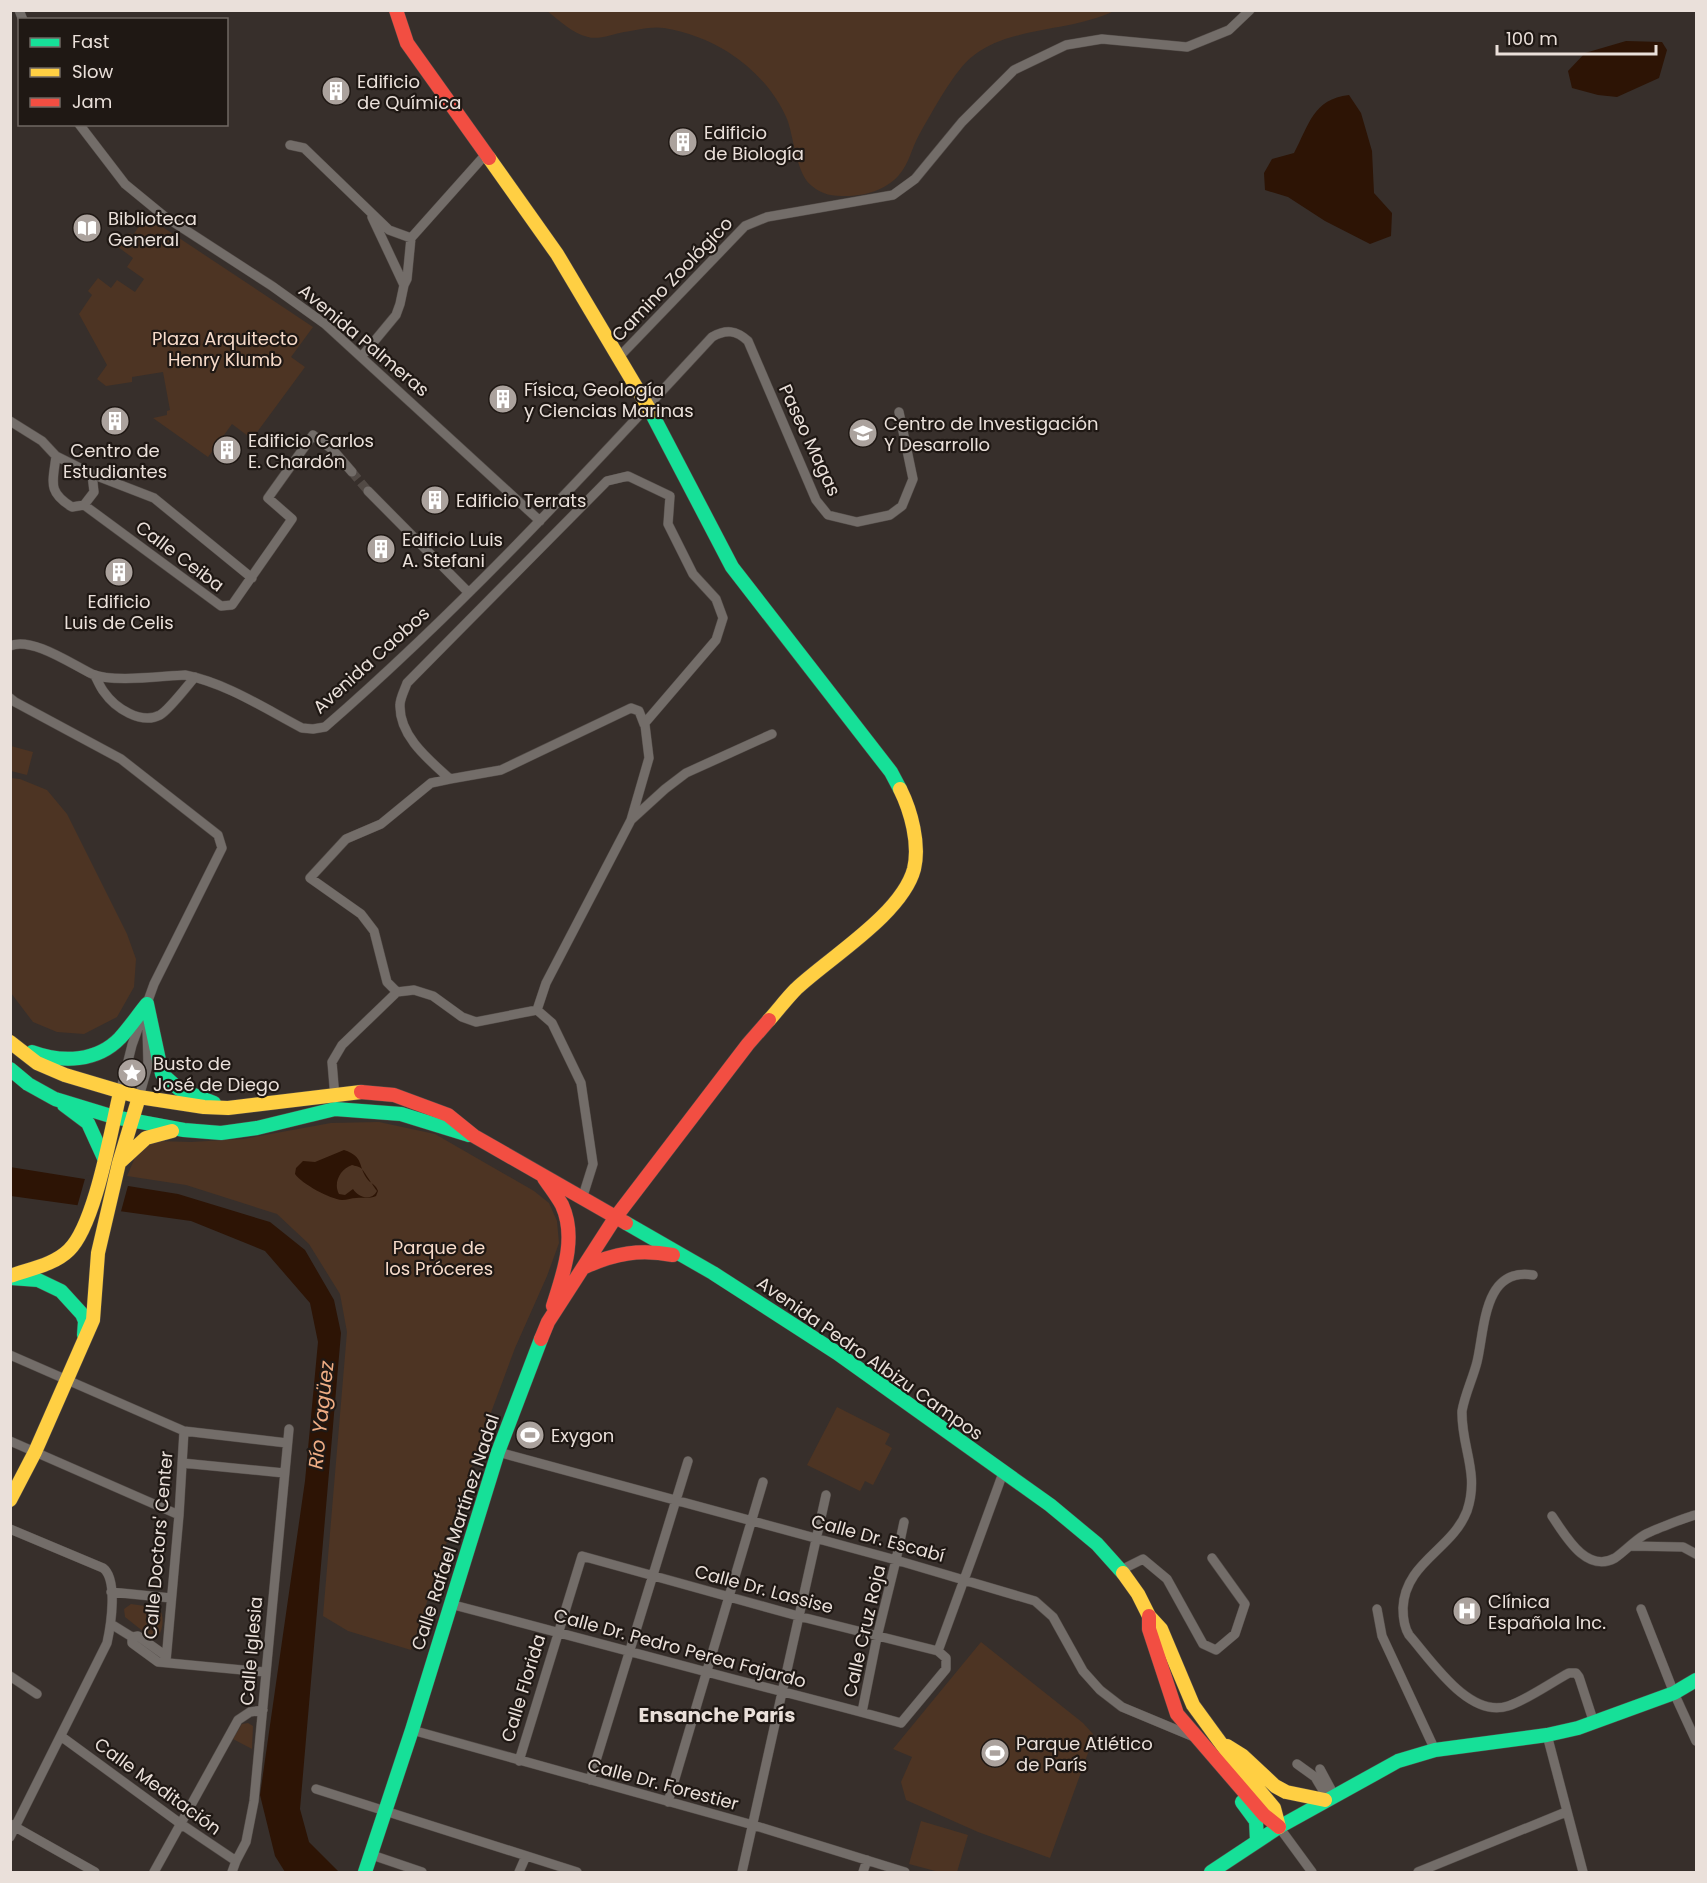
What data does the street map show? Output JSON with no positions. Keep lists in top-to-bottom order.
{
  "streets": {
    "main road": ["Avenida Pedro Albizu Campos", "Calle Rafael Martínez Nadal"],
    "street": [
      "Camino Zoológico",
      "Avenida Palmeras",
      "Paseo Magas",
      "Calle Ceiba",
      "Avenida Caobos",
      "Calle Dr. Escabí",
      "Calle Doctors' Center",
      "Calle Dr. Lassise",
      "Calle Cruz Roja",
      "Calle Dr. Pedro Perea Fajardo",
      "Calle Iglesia",
      "Calle Florida",
      "Calle Dr. Forestier",
      "Calle Meditación"
    ]
  },
  "crossings": [
    ["Camino Zoológico", "Calle Rafael Martínez Nadal"],
    ["Avenida Palmeras", "Avenida Caobos"],
    ["Paseo Magas", "Avenida Caobos"],
    ["Paseo Magas", "Calle Rafael Martínez Nadal"],
    ["Avenida Caobos", "Calle Rafael Martínez Nadal"],
    ["Avenida Pedro Albizu Campos", "Calle Rafael Martínez Nadal"],
    ["Avenida Pedro Albizu Campos", "Calle Dr. Escabí"],
    ["Calle Rafael Martínez Nadal", "Calle Dr. Escabí"],
    ["Calle Rafael Martínez Nadal", "Calle Dr. Pedro Perea Fajardo"],
    ["Calle Rafael Martínez Nadal", "Calle Dr. Forestier"],
    ["Calle Dr. Escabí", "Calle Cruz Roja"],
    ["Calle Dr. Lassise", "Calle Cruz Roja"],
    ["Calle Dr. Lassise", "Calle Dr. Pedro Perea Fajardo"],
    ["Calle Dr. Lassise", "Calle Florida"],
    ["Calle Cruz Roja", "Calle Dr. Pedro Perea Fajardo"],
    ["Calle Dr. Pedro Perea Fajardo", "Calle Florida"],
    ["Calle Iglesia", "Calle Meditación"],
    ["Calle Florida", "Calle Dr. Forestier"]
  ],
  "districts": ["Ensanche París"],
  "water": ["Río Yagüez"],
  "parks": ["Plaza Arquitecto Henry Klumb", "Parque de los Próceres"],
  "places": {
    "building": [
      "Edificio de Química",
      "Edificio de Biología",
      "Física, Geología y Ciencias Marinas",
      "Centro de Estudiantes",
      "Edificio Carlos E. Chardón",
      "Edificio Terrats",
      "Edificio Luis A. Stefani",
      "Edificio Luis de Celis"
    ],
    "library": ["Biblioteca General"],
    "school or university": ["Centro de Investigación Y Desarrollo"],
    "place": ["Busto de José de Diego"],
    "sports": ["Exygon", "Parque Atlético de París"],
    "hospital": ["Clínica Española Inc."]
  },
  "legend": ["Fast", "Slow", "Jam"],
  "scale_bar": "100 m"
}
